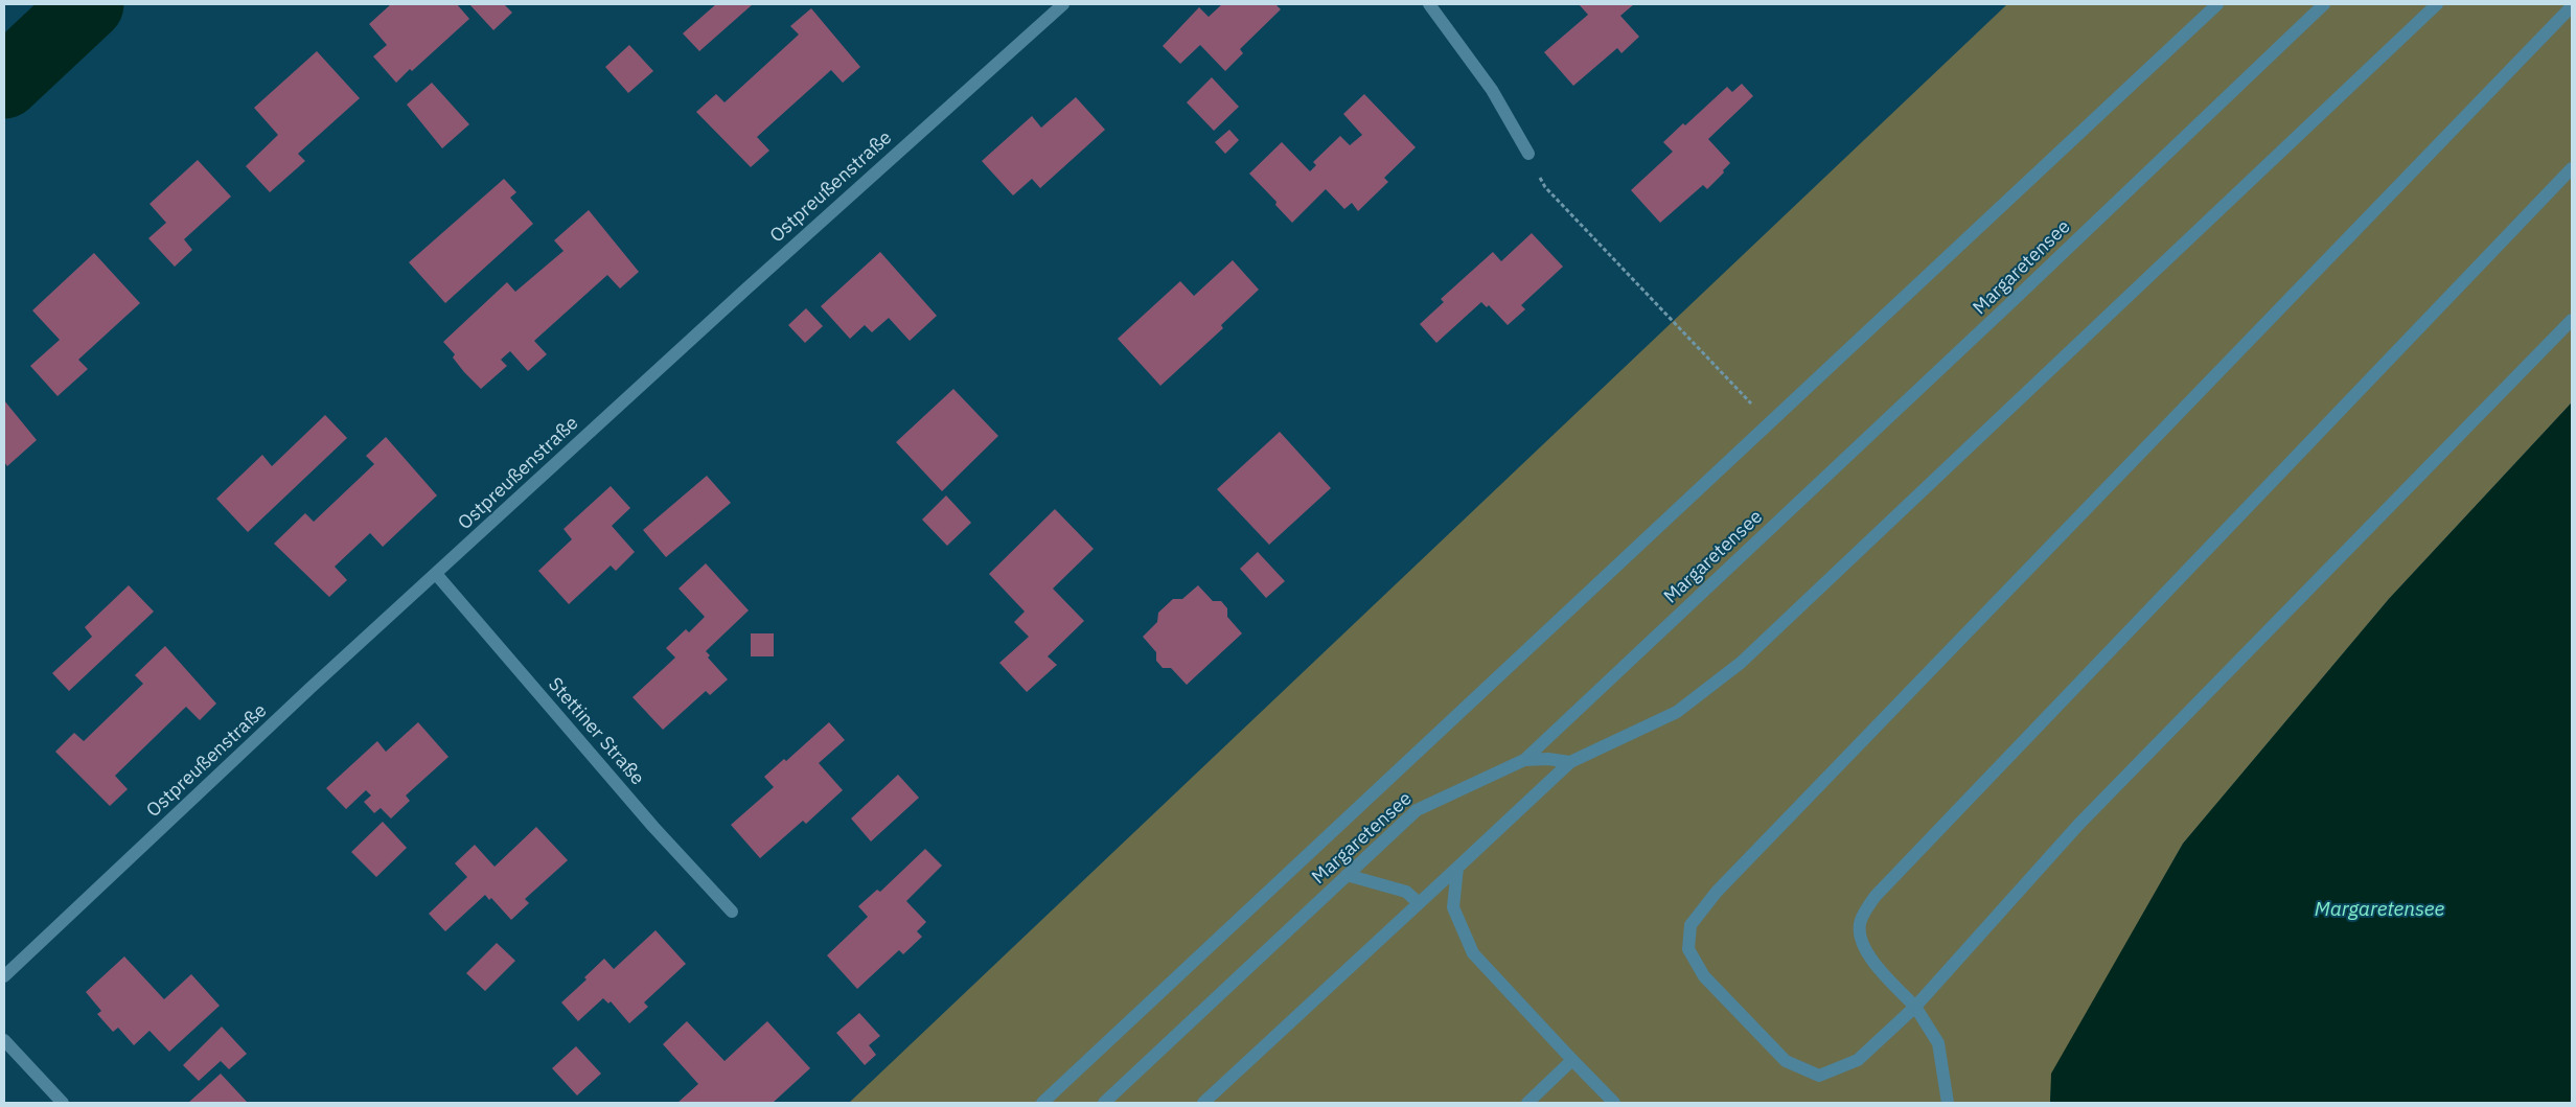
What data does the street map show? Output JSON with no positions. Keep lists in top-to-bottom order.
{
  "streets": {
    "street": ["Ostpreußenstraße", "Margaretensee", "Stettiner Straße"]
  },
  "crossings": [
    ["Ostpreußenstraße", "Stettiner Straße"]
  ],
  "water": ["Margaretensee"]
}
